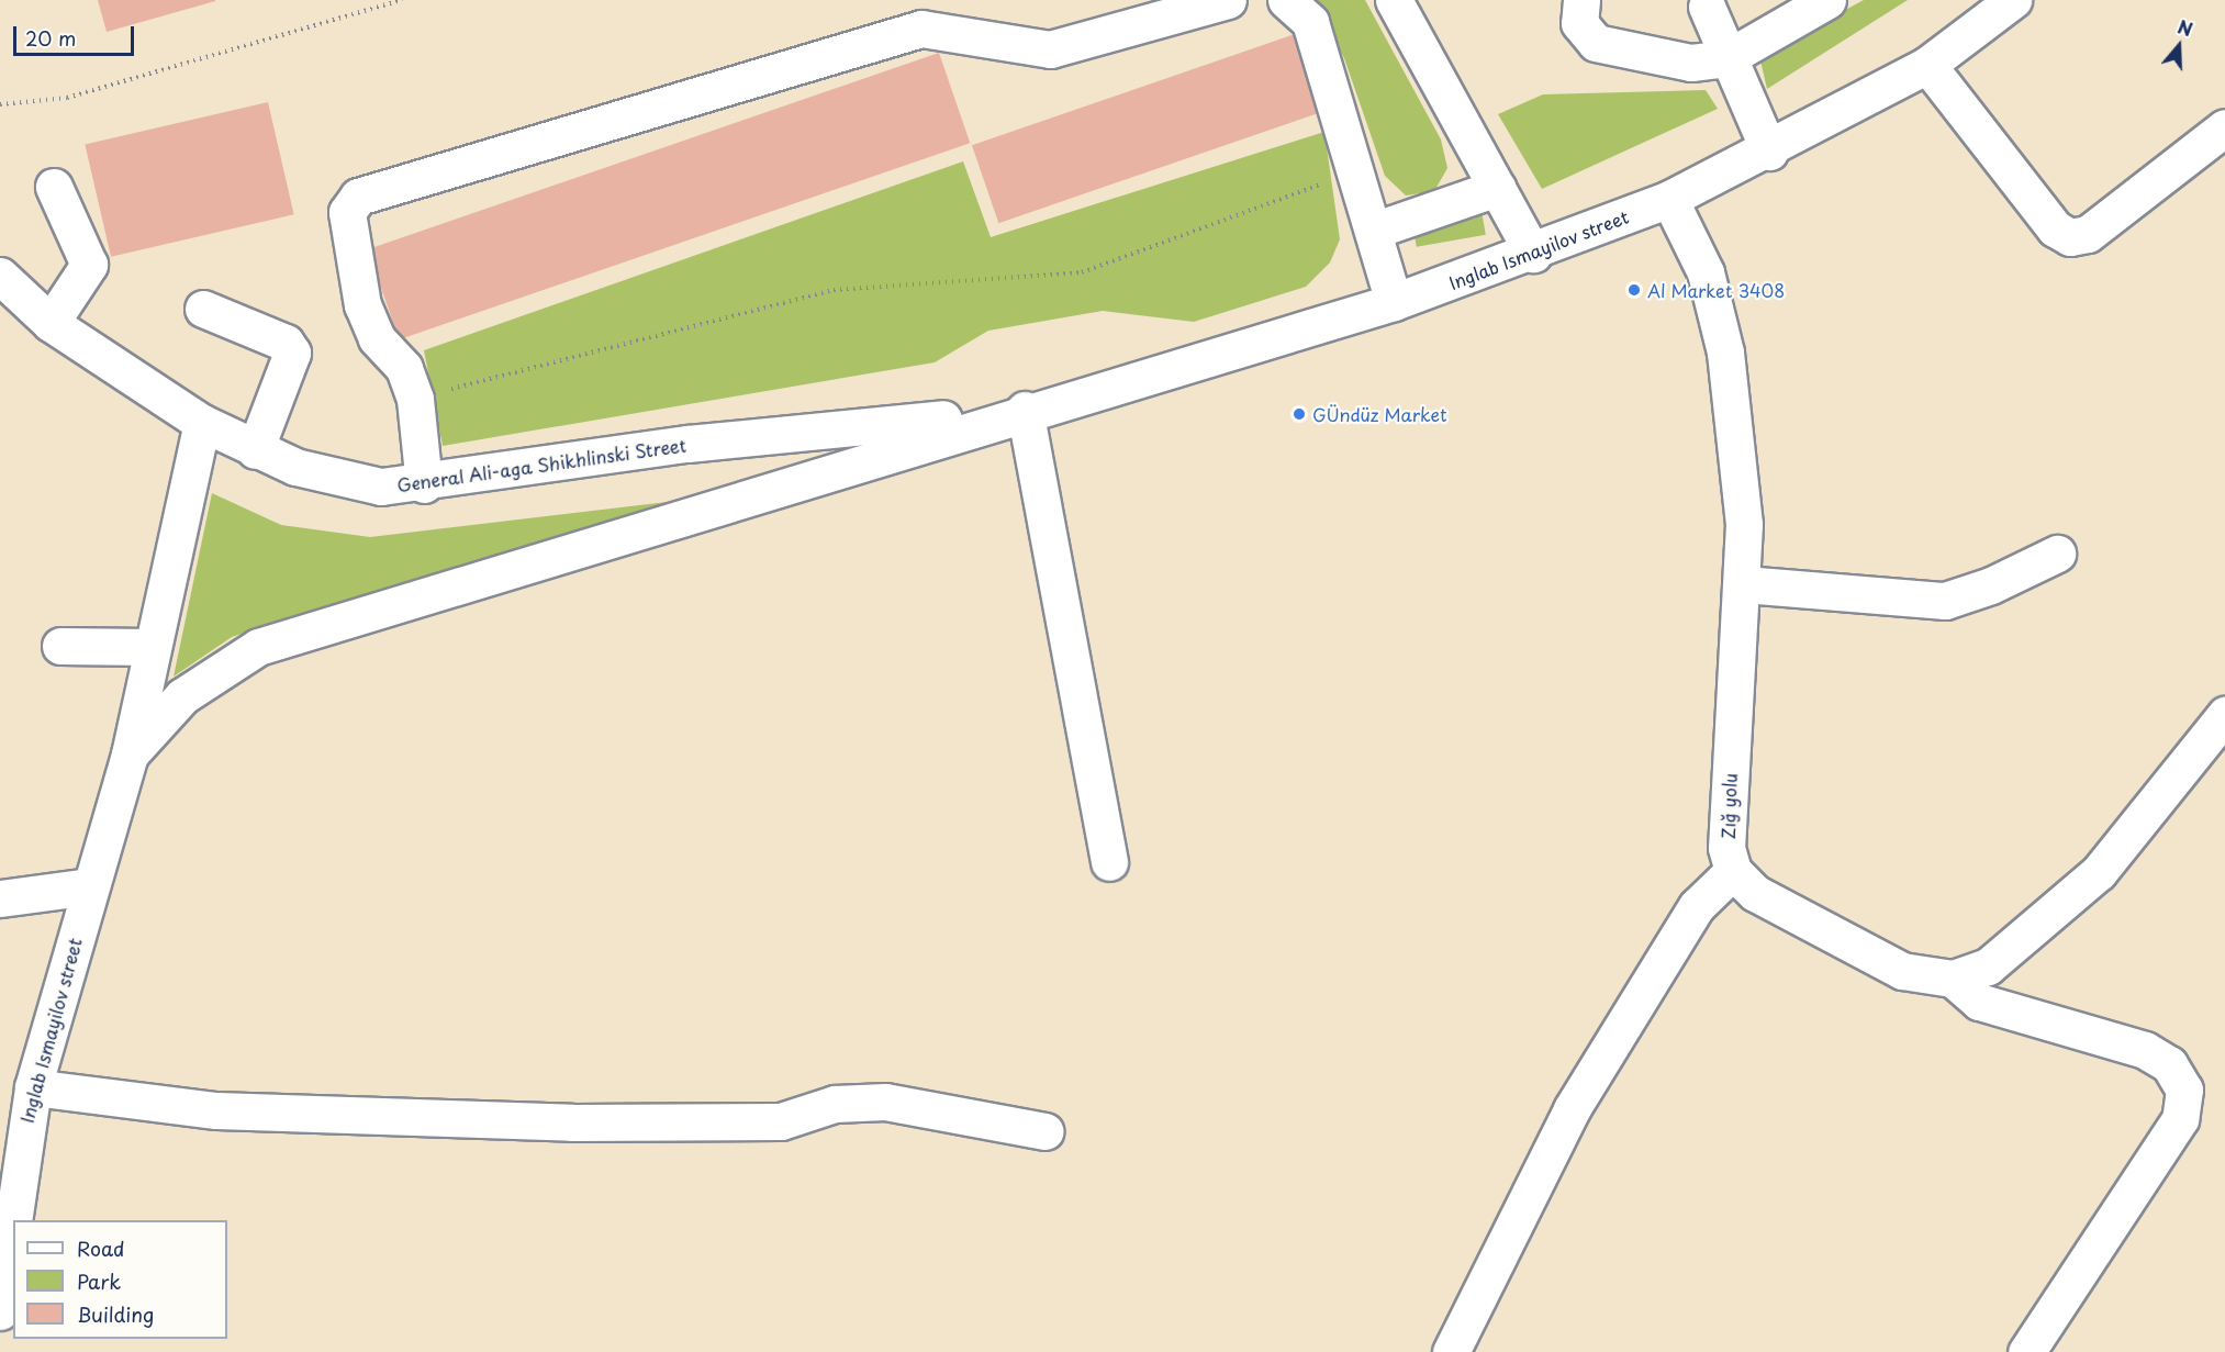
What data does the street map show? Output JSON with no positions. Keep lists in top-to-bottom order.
{
  "streets": {
    "street": ["Inglab Ismayilov street", "General Ali-aga Shikhlinski Street", "Zığ yolu"]
  },
  "crossings": [
    ["Inglab Ismayilov street", "General Ali-aga Shikhlinski Street"],
    ["Inglab Ismayilov street", "Zığ yolu"]
  ],
  "places": ["Al Market 3408", "GÜndüz Market"],
  "legend": ["Road", "Park", "Building"],
  "scale_bar": "20 m",
  "north": "top"
}
